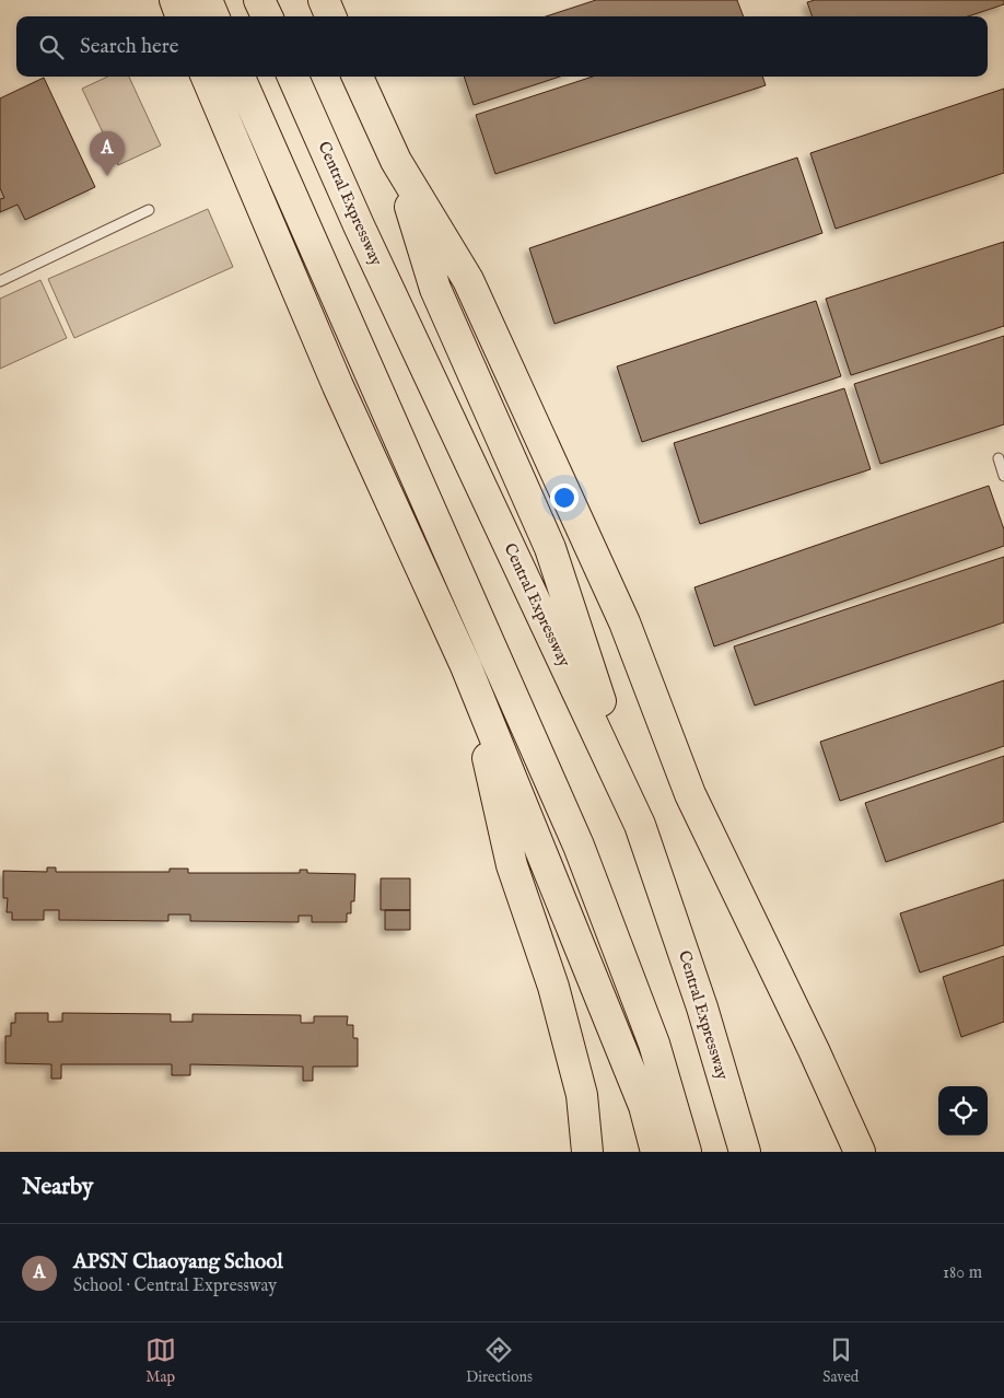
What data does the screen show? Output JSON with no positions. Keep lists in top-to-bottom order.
{
  "streets": {
    "highway": ["Central Expressway"]
  },
  "page": {
    "search": "Search here",
    "pins": "A",
    "heading": "Nearby",
    "list": [
      {
        "mark": "A",
        "name": "APSN Chaoyang School",
        "note": "School · Central Expressway",
        "value": "180 m"
      }
    ],
    "nav": ["Map", "Directions", "Saved"]
  }
}
